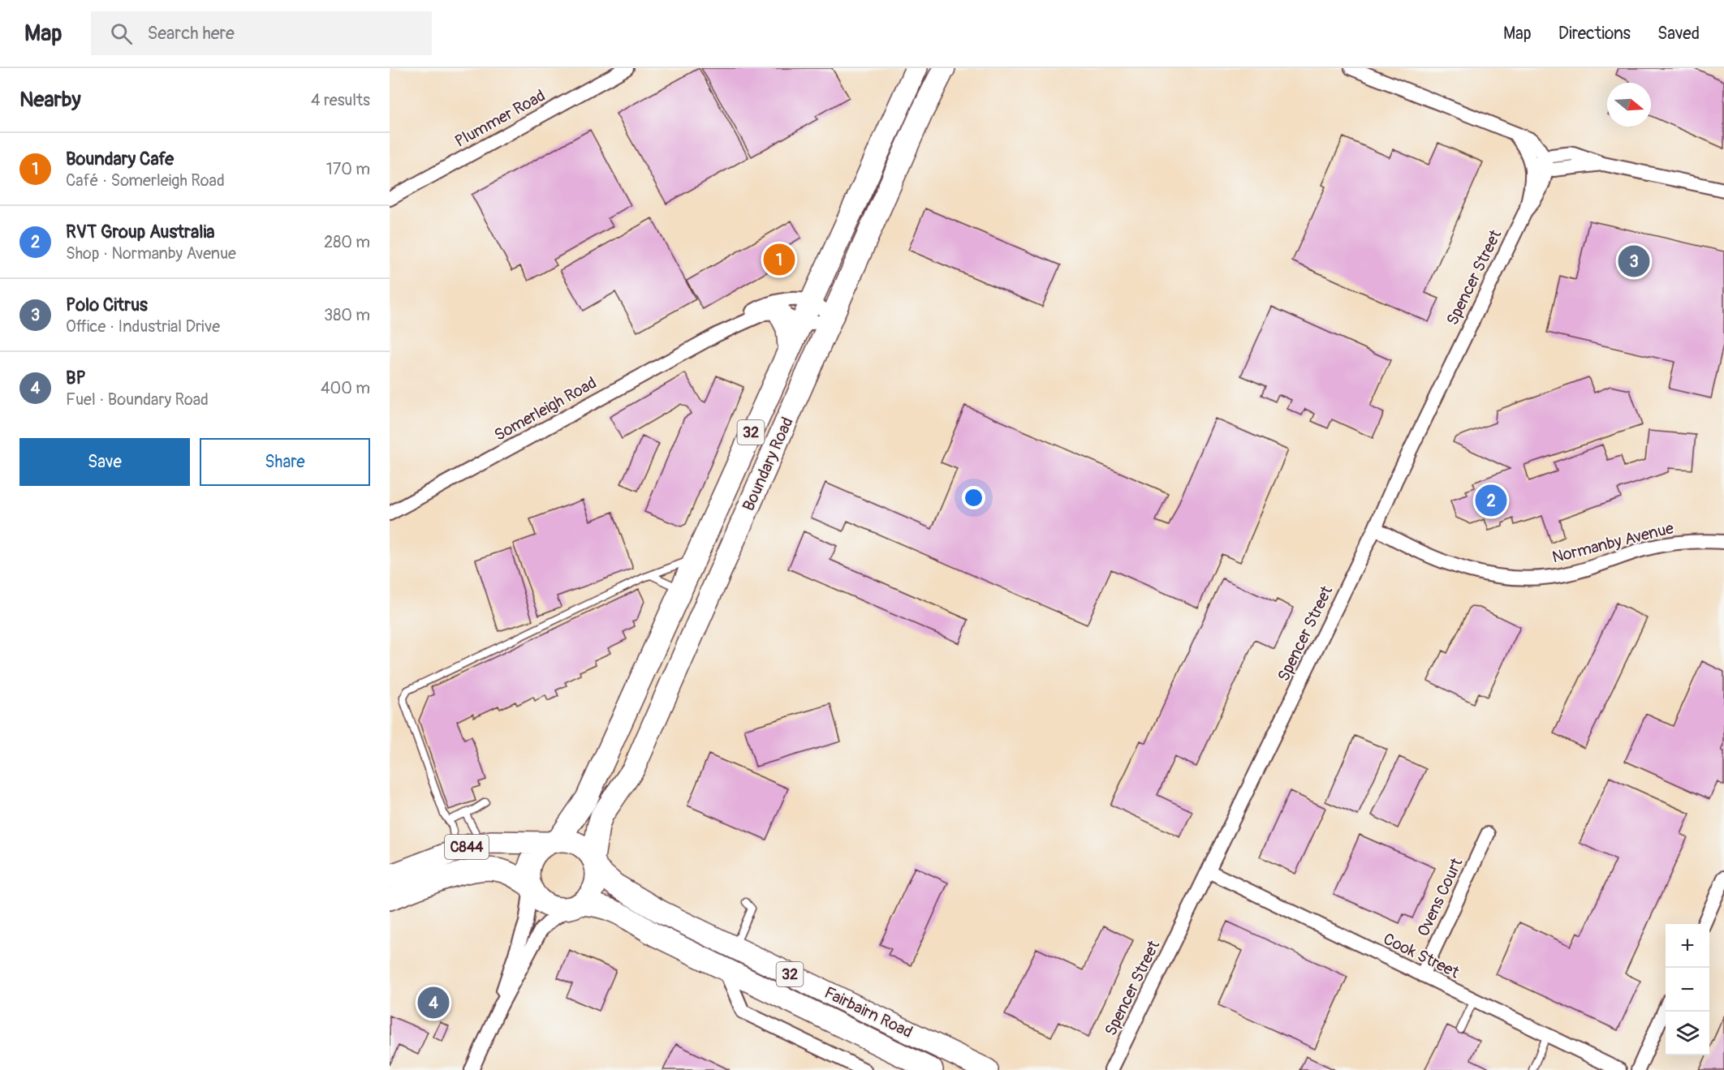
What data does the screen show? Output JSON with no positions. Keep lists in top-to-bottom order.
{
  "streets": {
    "main road": [
      "32",
      "Boundary Road",
      "C844",
      "Fairbairn Road"
    ],
    "street": [
      "Plummer Road",
      "Spencer Street",
      "Somerleigh Road",
      "Normanby Avenue",
      "Ovens Court",
      "Cook Street"
    ]
  },
  "crossings": [
    ["Spencer Street", "Normanby Avenue"],
    ["Spencer Street", "Cook Street"],
    ["Somerleigh Road", "Boundary Road"],
    ["32", "Boundary Road"],
    ["32", "C844"],
    ["32", "Fairbairn Road"],
    ["Boundary Road", "C844"],
    ["Boundary Road", "Fairbairn Road"],
    ["C844", "Fairbairn Road"],
    ["Ovens Court", "Cook Street"]
  ],
  "north": "right",
  "page": {
    "header": "Map",
    "search": "Search here",
    "nav": ["Map", "Directions", "Saved"],
    "heading": ["Nearby", "4 results"],
    "list": [
      {
        "mark": "1",
        "name": "Boundary Cafe",
        "note": "Café · Somerleigh Road",
        "value": "170 m"
      },
      {
        "mark": "2",
        "name": "RVT Group Australia",
        "note": "Shop · Normanby Avenue",
        "value": "280 m"
      },
      {
        "mark": "3",
        "name": "Polo Citrus",
        "note": "Office · Industrial Drive",
        "value": "380 m"
      },
      {
        "mark": "4",
        "name": "BP",
        "note": "Fuel · Boundary Road",
        "value": "400 m"
      }
    ],
    "pins": [
      "1",
      "3",
      "2",
      "4"
    ],
    "buttons": ["Save", "Share"],
    "map_buttons": ["+", "−"]
  }
}
